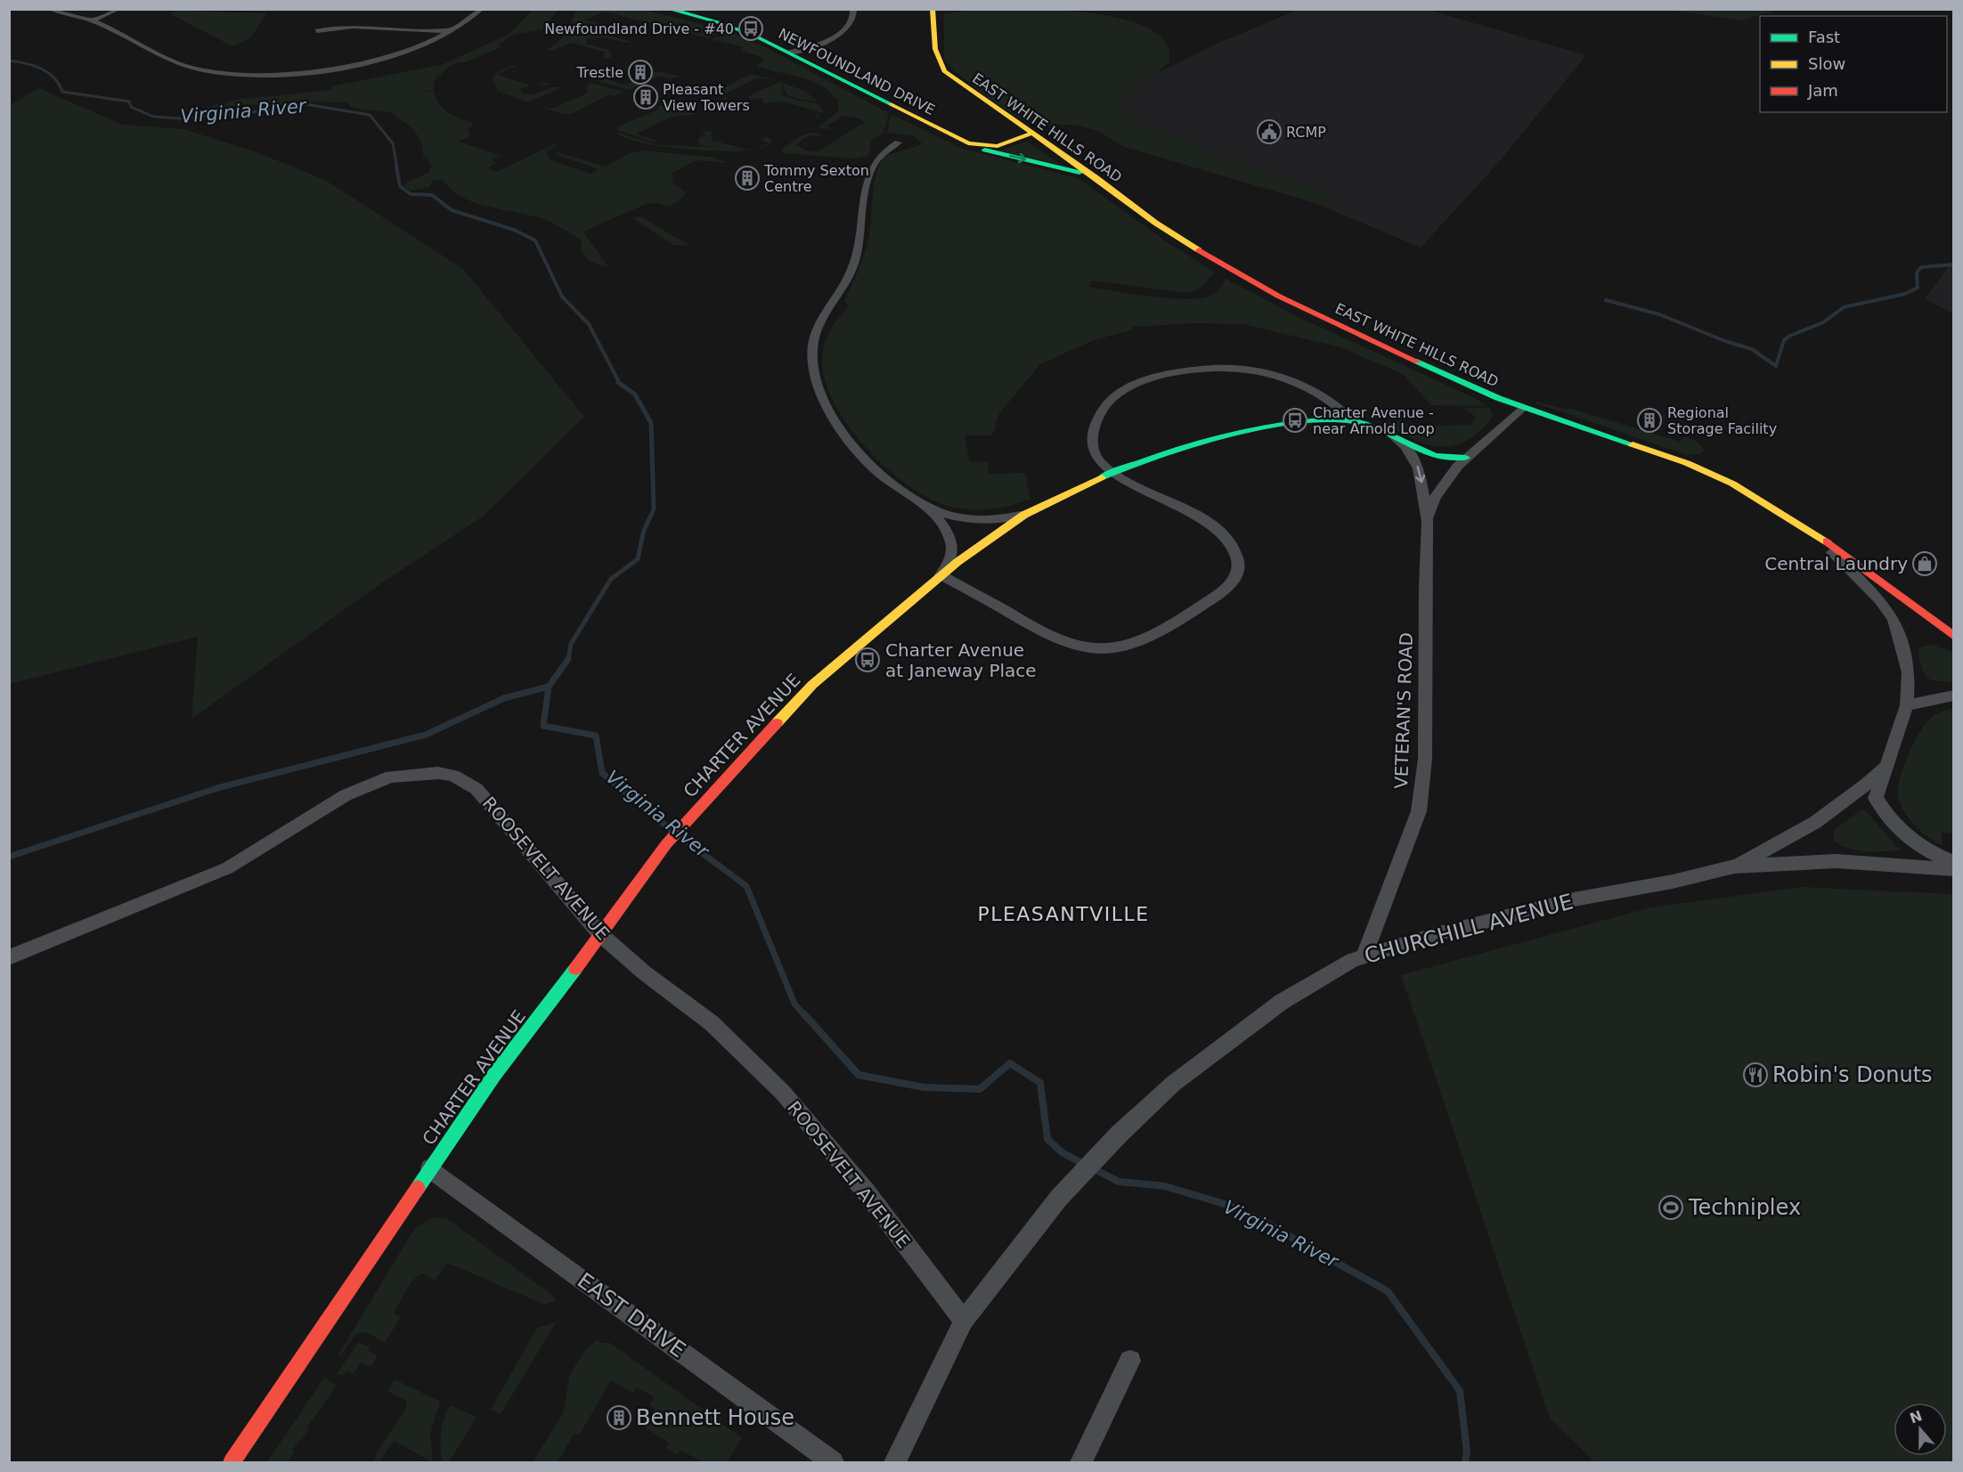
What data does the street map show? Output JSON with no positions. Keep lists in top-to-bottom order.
{
  "streets": {
    "street": [
      "NEWFOUNDLAND DRIVE",
      "EAST WHITE HILLS ROAD",
      "VETERAN'S ROAD",
      "CHARTER AVENUE",
      "ROOSEVELT AVENUE",
      "CHURCHILL AVENUE",
      "EAST DRIVE"
    ]
  },
  "crossings": [
    ["NEWFOUNDLAND DRIVE", "EAST WHITE HILLS ROAD"],
    ["EAST WHITE HILLS ROAD", "VETERAN'S ROAD"],
    ["VETERAN'S ROAD", "CHARTER AVENUE"],
    ["VETERAN'S ROAD", "CHURCHILL AVENUE"],
    ["CHARTER AVENUE", "ROOSEVELT AVENUE"],
    ["CHARTER AVENUE", "EAST DRIVE"],
    ["ROOSEVELT AVENUE", "CHURCHILL AVENUE"]
  ],
  "districts": ["PLEASANTVILLE"],
  "water": ["Virginia River"],
  "places": {
    "bus stop": ["Newfoundland Drive - #40", "Charter Avenue - near Arnold Loop", "Charter Avenue at Janeway Place"],
    "building": [
      "Trestle",
      "Pleasant View Towers",
      "Tommy Sexton Centre",
      "Regional Storage Facility",
      "Bennett House"
    ],
    "public building": ["RCMP"],
    "shop": ["Central Laundry"],
    "restaurant": ["Robin's Donuts"],
    "sports": ["Techniplex"]
  },
  "legend": ["Fast", "Slow", "Jam"],
  "north": "top"
}
